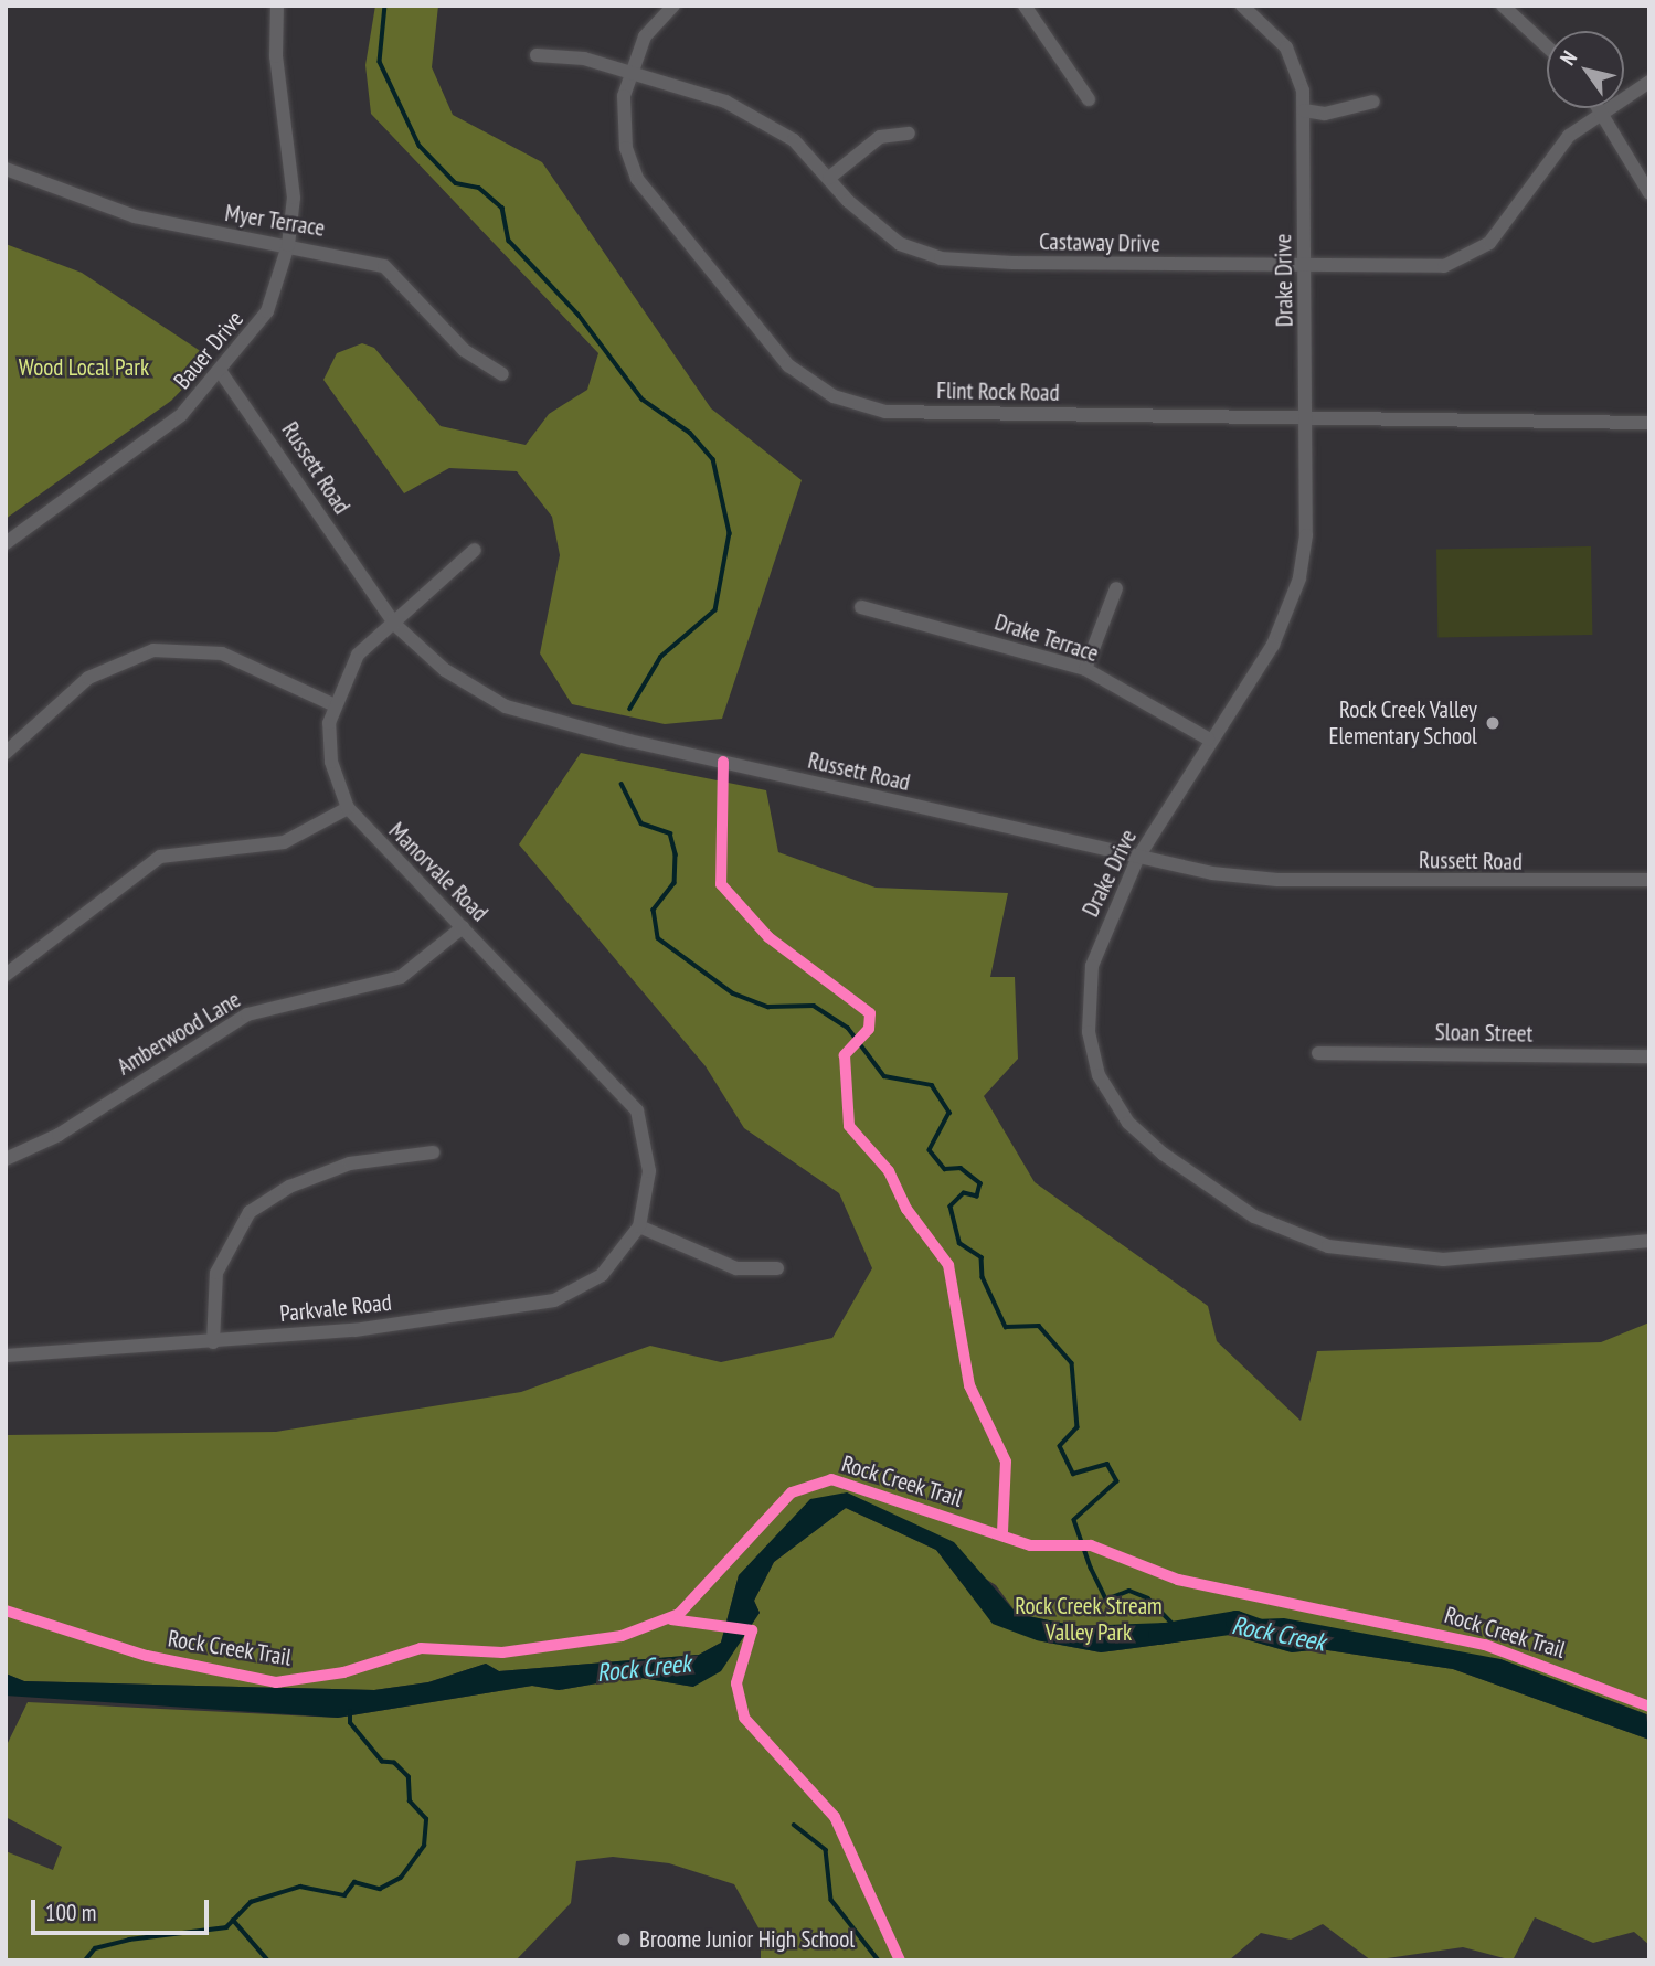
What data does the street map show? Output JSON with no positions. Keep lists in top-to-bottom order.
{
  "streets": {
    "street": [
      "Myer Terrace",
      "Castaway Drive",
      "Drake Drive",
      "Bauer Drive",
      "Flint Rock Road",
      "Russett Road",
      "Drake Terrace",
      "Manorvale Road",
      "Amberwood Lane",
      "Sloan Street",
      "Parkvale Road"
    ],
    "cycle path": ["Rock Creek Trail"]
  },
  "crossings": [
    ["Myer Terrace", "Bauer Drive"],
    ["Castaway Drive", "Drake Drive"],
    ["Castaway Drive", "Flint Rock Road"],
    ["Drake Drive", "Flint Rock Road"],
    ["Drake Drive", "Russett Road"],
    ["Drake Drive", "Drake Terrace"],
    ["Bauer Drive", "Russett Road"],
    ["Russett Road", "Manorvale Road"],
    ["Manorvale Road", "Amberwood Lane"],
    ["Manorvale Road", "Parkvale Road"]
  ],
  "water": ["Rock Creek"],
  "parks": ["Wood Local Park", "Rock Creek Stream Valley Park"],
  "places": ["Rock Creek Valley Elementary School", "Broome Junior High School"],
  "scale_bar": "100 m",
  "north": "top left"
}
